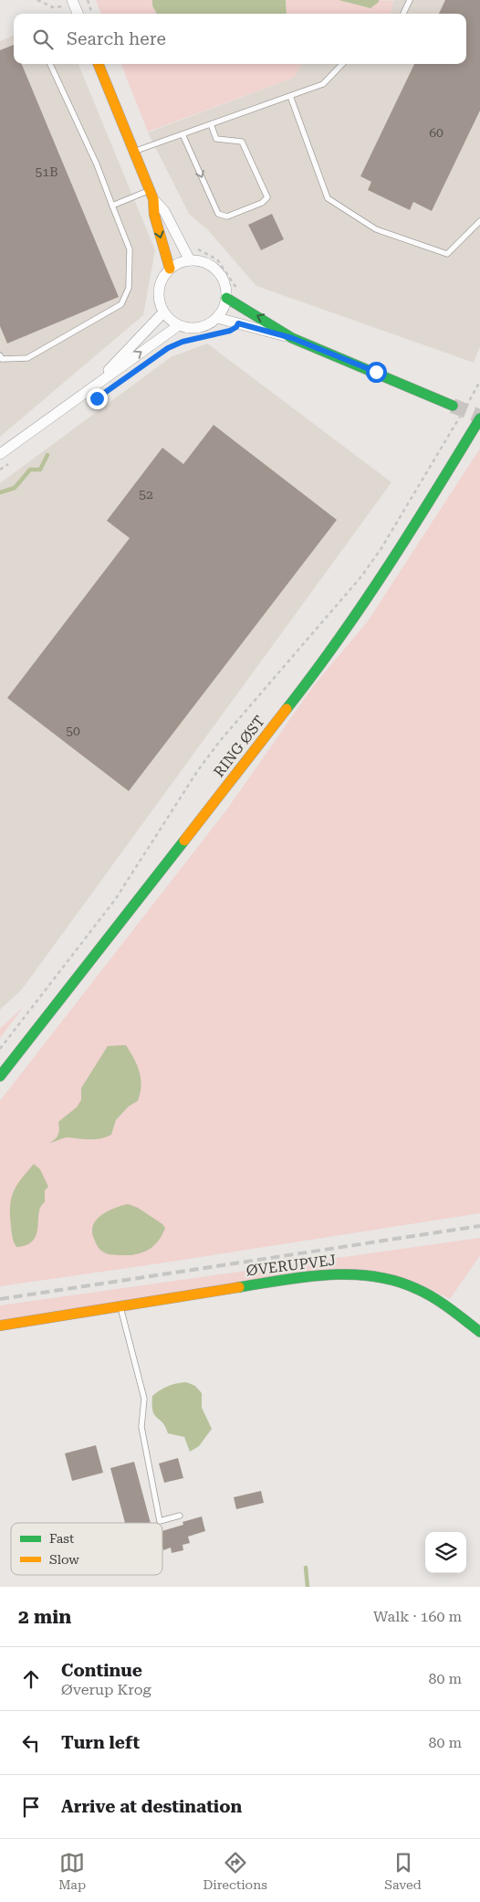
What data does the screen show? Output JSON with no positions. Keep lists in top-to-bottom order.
{
  "streets": {
    "street": ["RING ØST", "ØVERUPVEJ"]
  },
  "house_numbers": [
    "60",
    "51B",
    "52",
    "50"
  ],
  "legend": ["Fast", "Slow"],
  "page": {
    "search": "Search here",
    "heading": ["2 min", "Walk · 160 m"],
    "list": [
      ["Continue", "Øverup Krog", "80 m"],
      ["Turn left", "80 m"],
      "Arrive at destination"
    ],
    "nav": ["Map", "Directions", "Saved"]
  }
}
